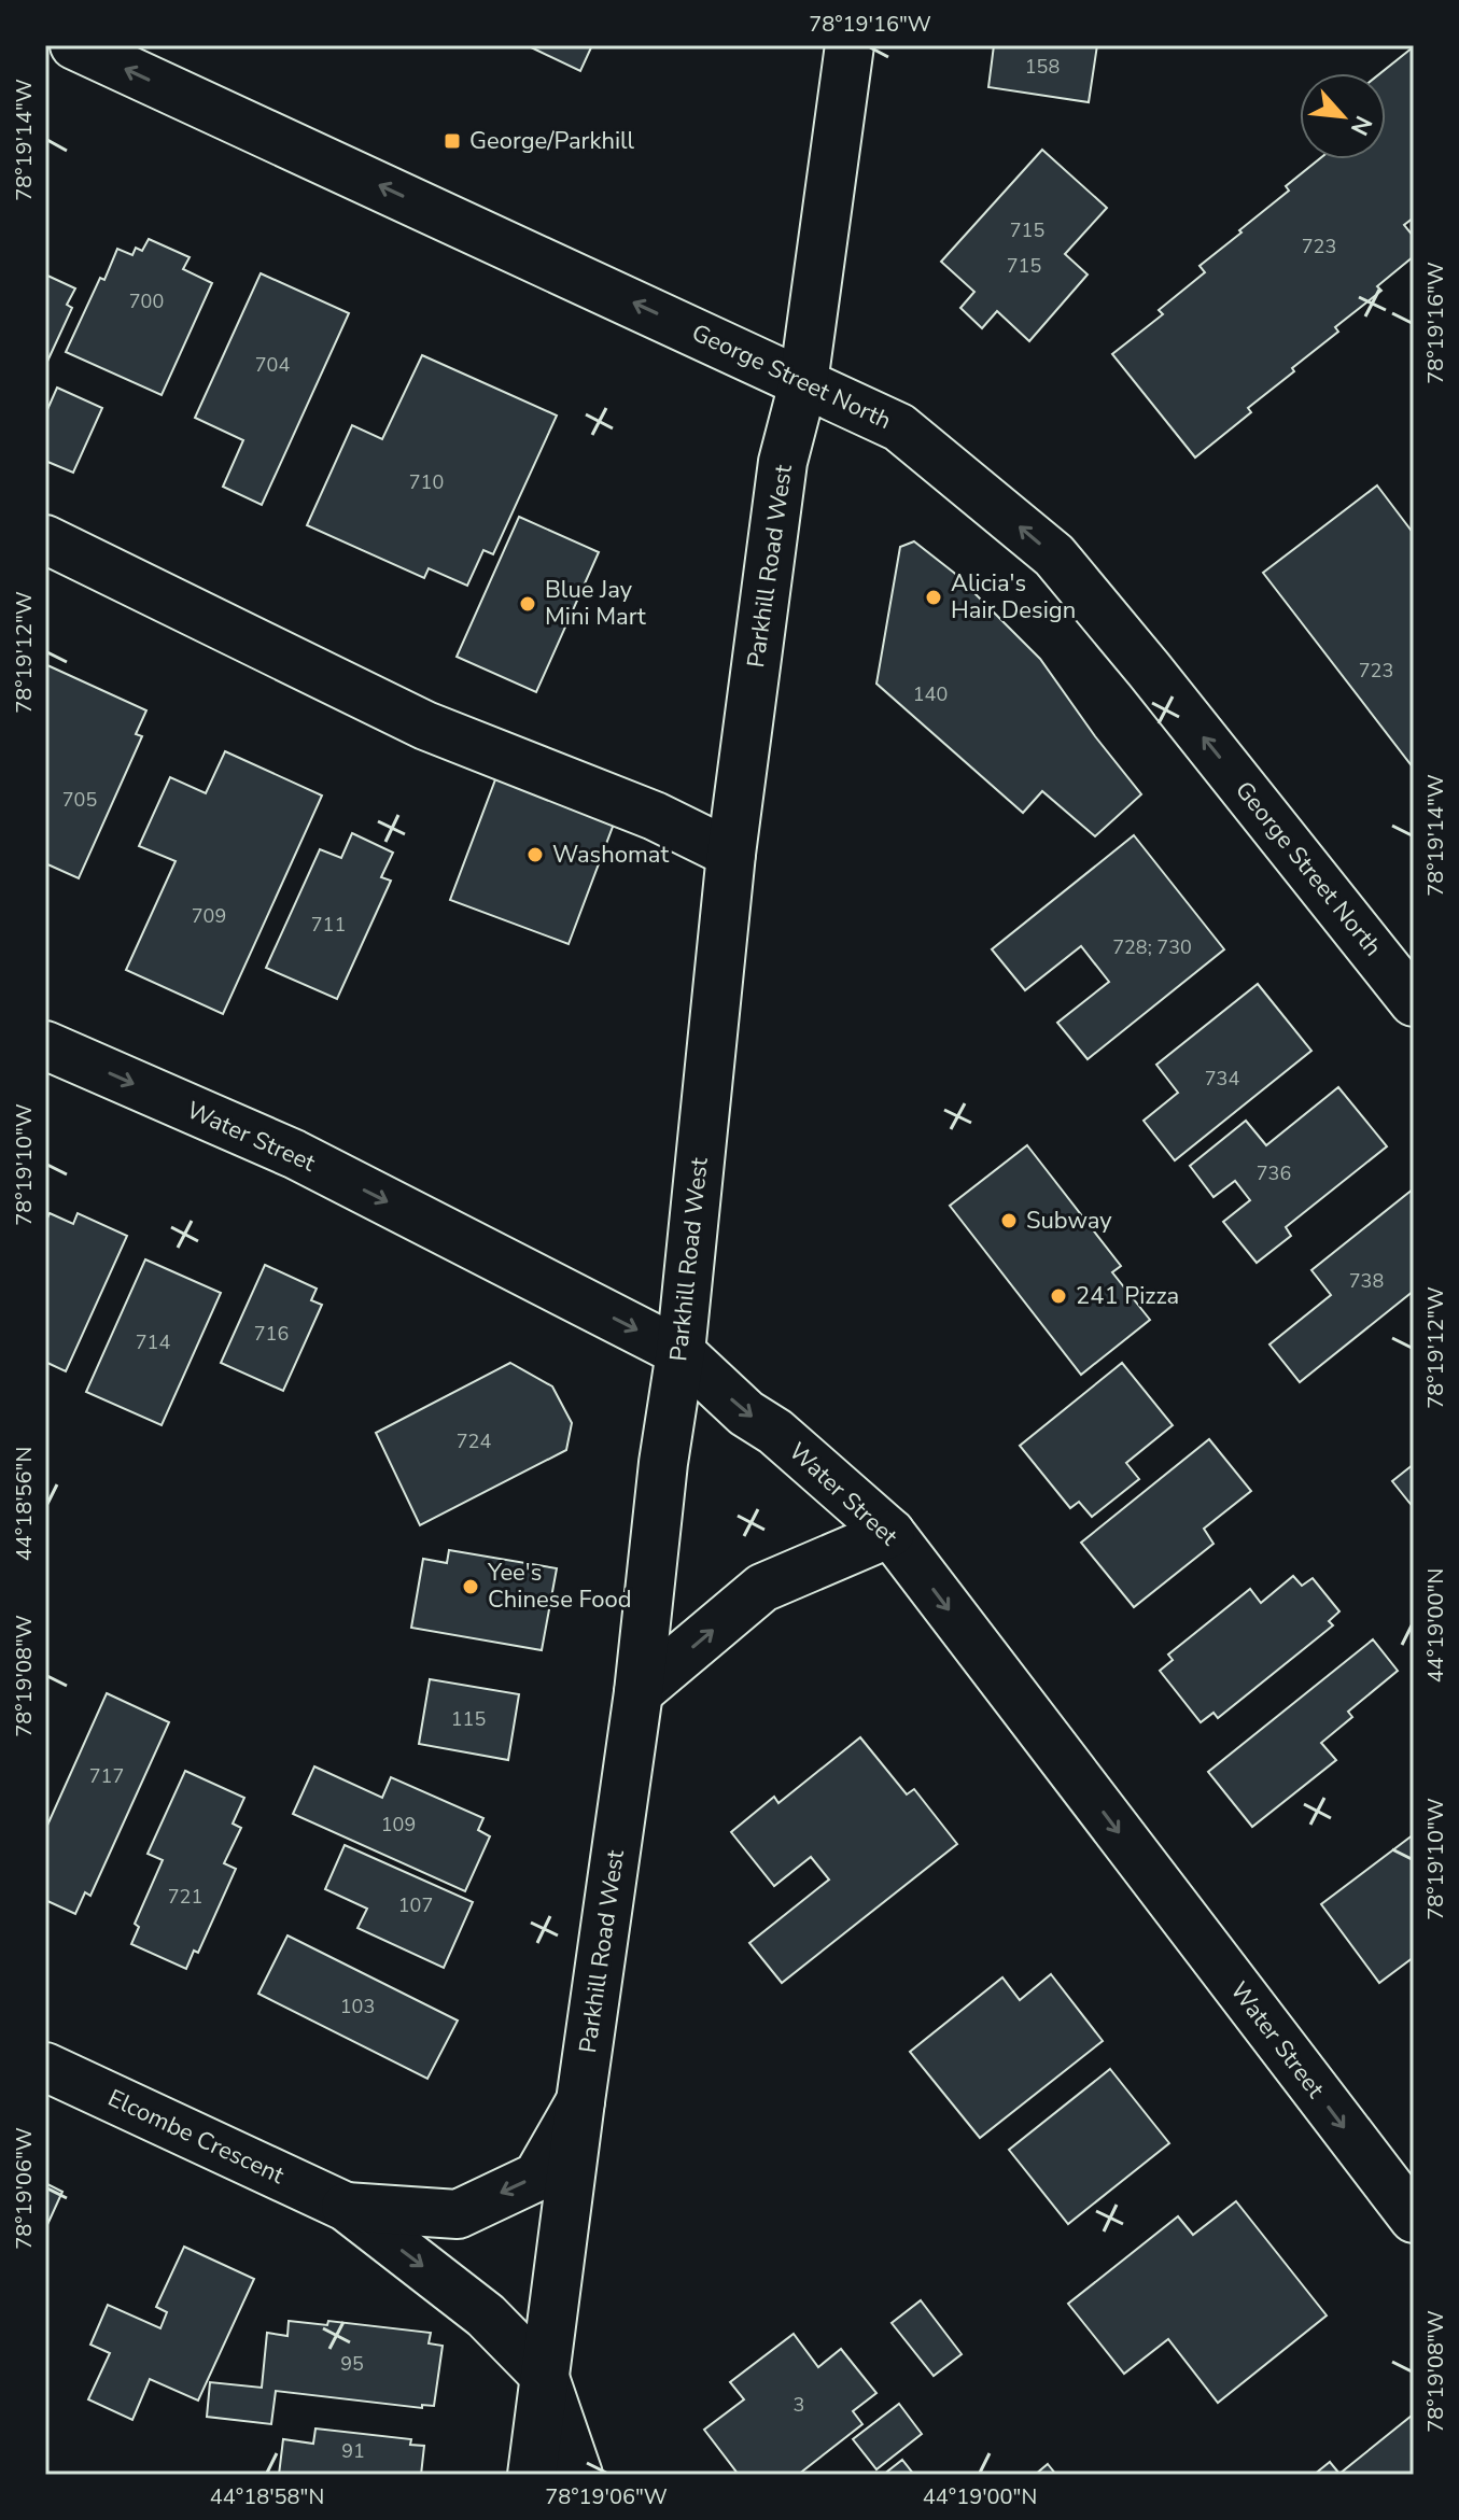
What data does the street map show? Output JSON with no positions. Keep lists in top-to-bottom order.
{
  "streets": {
    "main road": [
      "George Street North",
      "Parkhill Road West",
      "Water Street",
      "Elcombe Crescent"
    ]
  },
  "crossings": [
    ["George Street North", "Parkhill Road West"],
    ["Parkhill Road West", "Water Street"],
    ["Parkhill Road West", "Elcombe Crescent"]
  ],
  "one_way": ["George Street North", "Water Street"],
  "places": {
    "transit": ["George/Parkhill"],
    "other": [
      "Alicia's Hair Design",
      "Blue Jay Mini Mart",
      "Washomat",
      "Subway",
      "241 Pizza",
      "Yee's Chinese Food"
    ]
  },
  "house_numbers": [
    "158",
    "715",
    "723",
    "715",
    "700",
    "704",
    "710",
    "723",
    "140",
    "705",
    "709",
    "711",
    "728; 730",
    "734",
    "736",
    "738",
    "716",
    "714",
    "724",
    "115",
    "717",
    "109",
    "721",
    "107",
    "103",
    "95",
    "3",
    "91"
  ],
  "north": "bottom right",
  "coordinates": [
    "78°19'16\"W",
    "78°19'14\"W",
    "78°19'12\"W",
    "78°19'10\"W",
    "44°18'56\"N",
    "44°19'00\"N",
    "78°19'08\"W",
    "78°19'06\"W",
    "44°18'58\"N"
  ]
}
